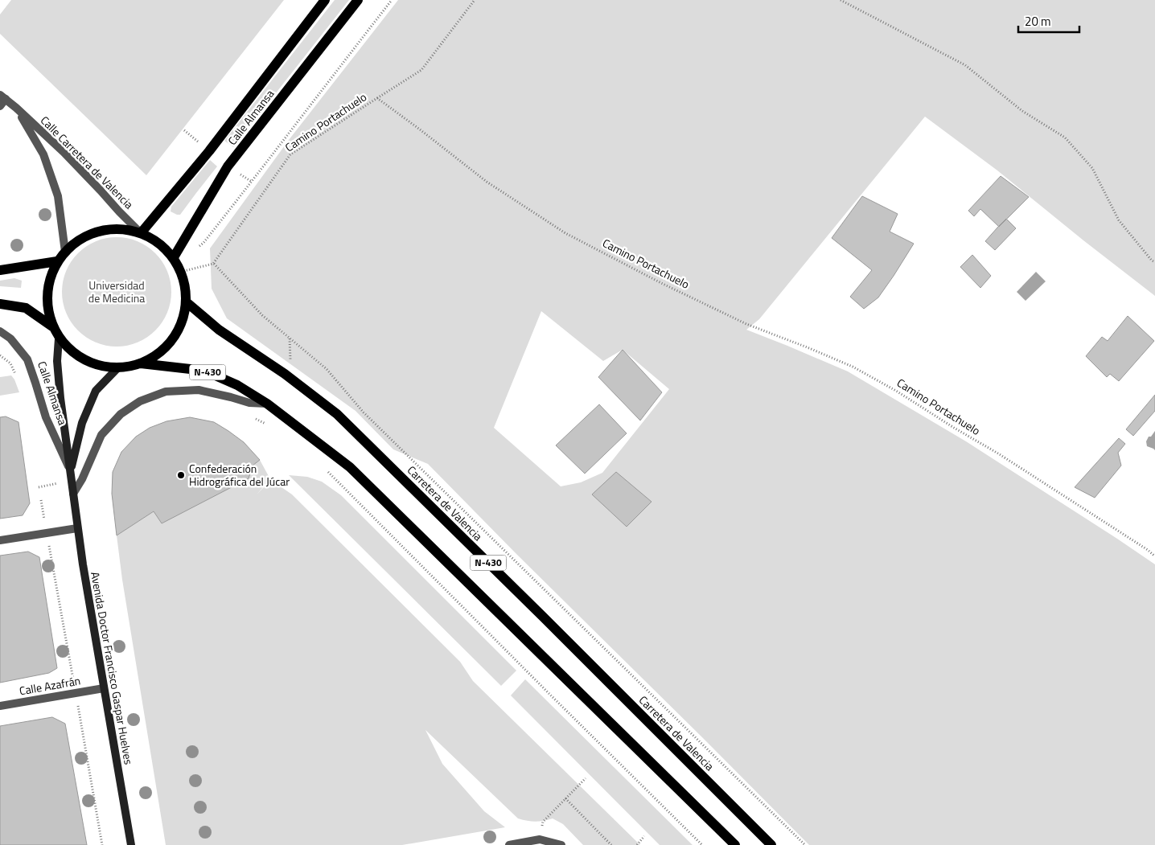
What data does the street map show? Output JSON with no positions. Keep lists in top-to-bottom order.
{
  "streets": {
    "main road": ["Calle Almansa", "N-430", "Carretera de Valencia"],
    "street": ["Calle Carretera de Valencia", "Avenida Doctor Francisco Gaspar Huelves", "Calle Azafrán"],
    "path": ["Camino Portachuelo"]
  },
  "crossings": [
    ["Calle Almansa", "Calle Carretera de Valencia"],
    ["Calle Almansa", "N-430"],
    ["Calle Almansa", "Carretera de Valencia"],
    ["Calle Almansa", "Avenida Doctor Francisco Gaspar Huelves"],
    ["Calle Carretera de Valencia", "N-430"],
    ["Calle Carretera de Valencia", "Carretera de Valencia"],
    ["Calle Carretera de Valencia", "Avenida Doctor Francisco Gaspar Huelves"],
    ["N-430", "Carretera de Valencia"],
    ["N-430", "Avenida Doctor Francisco Gaspar Huelves"],
    ["Carretera de Valencia", "Avenida Doctor Francisco Gaspar Huelves"],
    ["Avenida Doctor Francisco Gaspar Huelves", "Calle Azafrán"]
  ],
  "parks": ["Universidad de Medicina"],
  "places": ["Confederación Hidrográfica del Júcar"],
  "scale_bar": "20 m"
}
